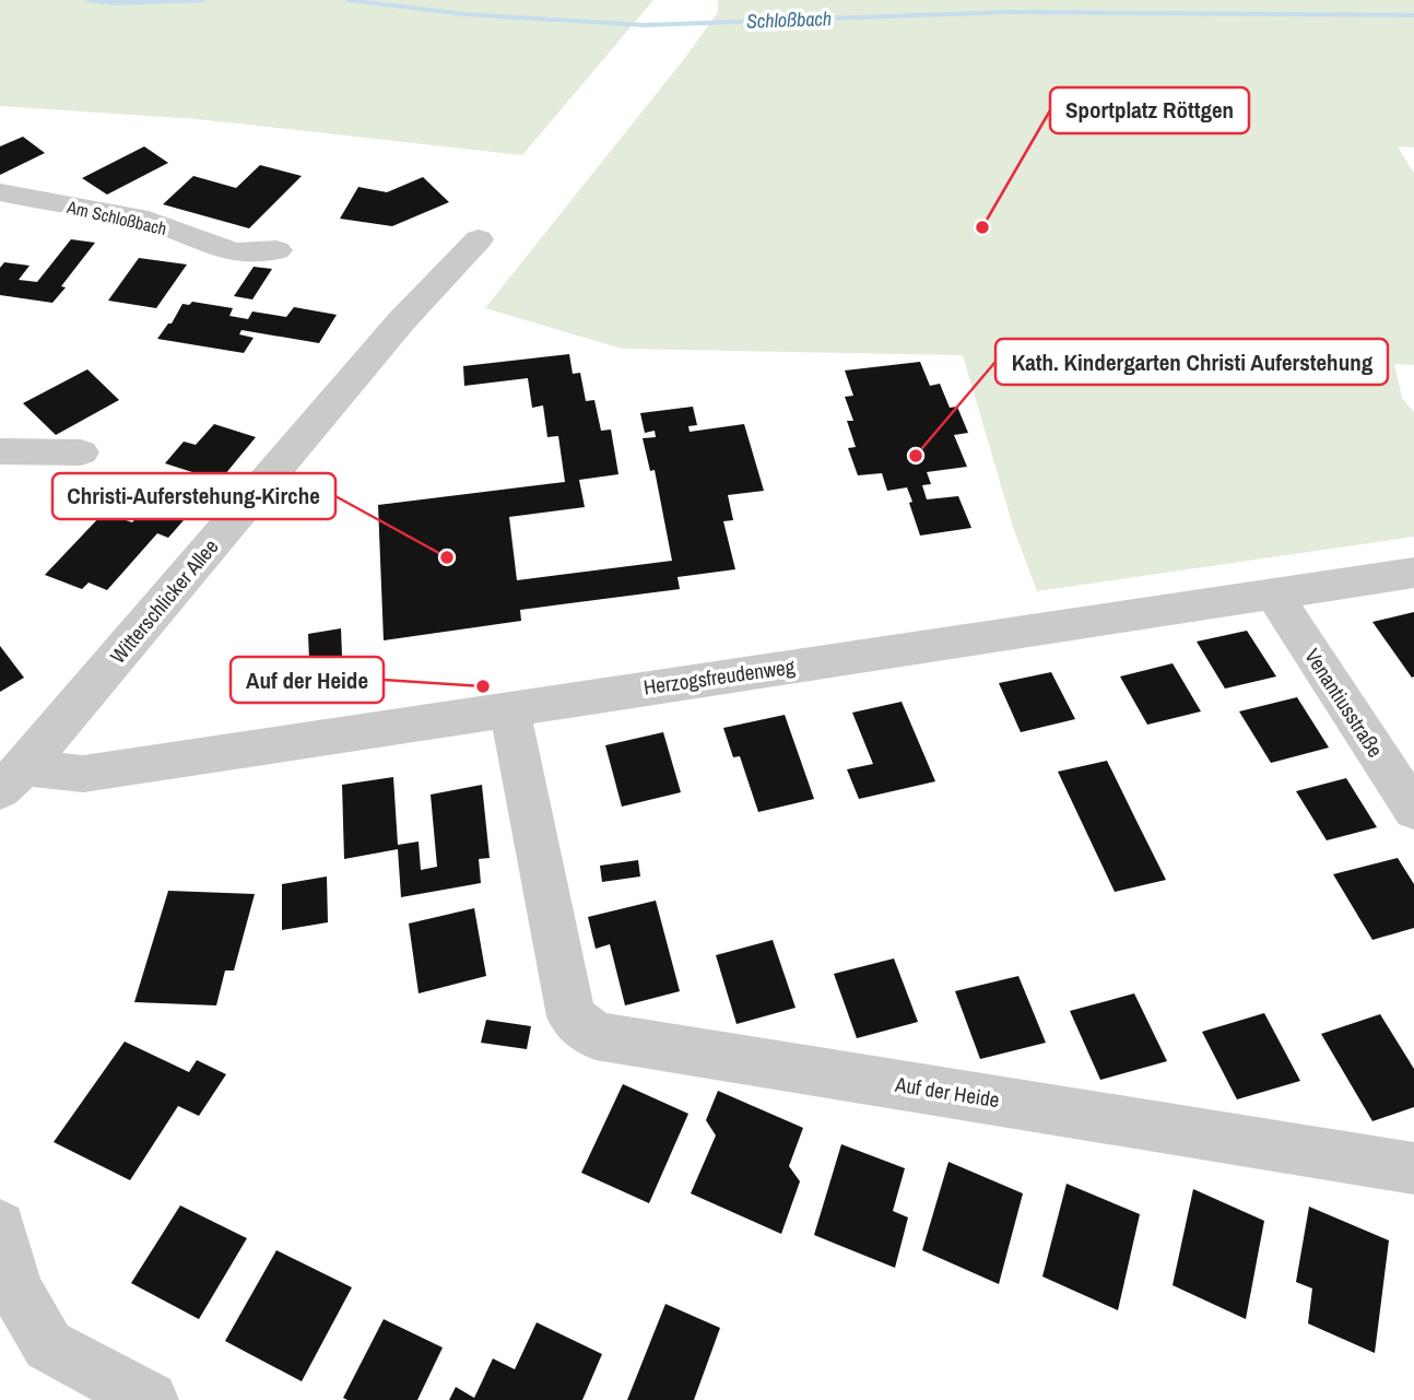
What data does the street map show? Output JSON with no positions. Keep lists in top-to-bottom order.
{
  "streets": {
    "street": [
      "Am Schloßbach",
      "Witterschlicker Allee",
      "Herzogsfreudenweg",
      "Venantiusstraße",
      "Auf der Heide"
    ]
  },
  "crossings": [
    ["Witterschlicker Allee", "Herzogsfreudenweg"],
    ["Herzogsfreudenweg", "Venantiusstraße"],
    ["Herzogsfreudenweg", "Auf der Heide"]
  ],
  "water": ["Schloßbach"],
  "places": [
    "Sportplatz Röttgen",
    "Kath. Kindergarten Christi Auferstehung",
    "Christi-Auferstehung-Kirche",
    "Auf der Heide"
  ]
}
